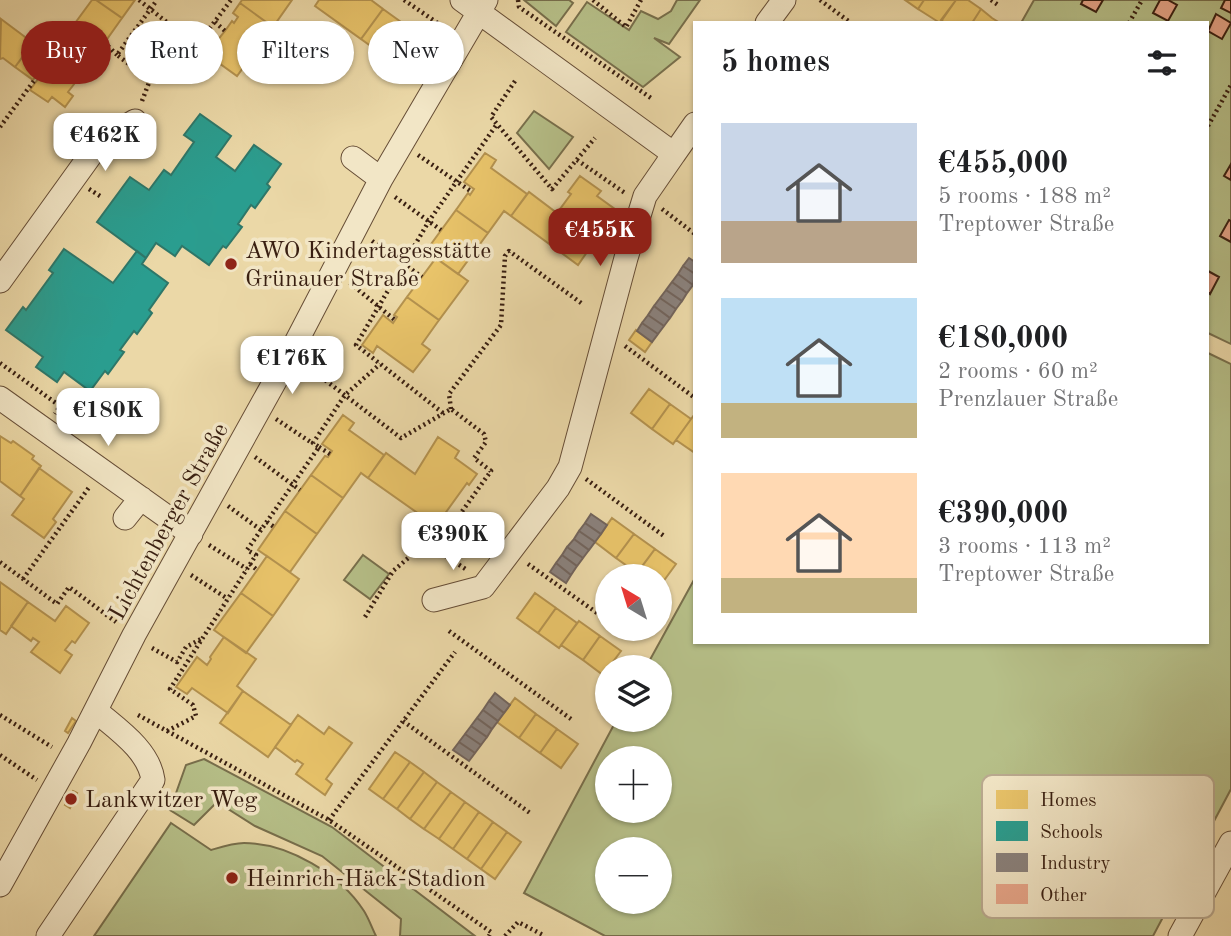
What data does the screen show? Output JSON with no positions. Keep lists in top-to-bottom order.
{
  "streets": {
    "street": ["Lichtenberger Straße"]
  },
  "places": ["AWO Kindertagesstätte Grünauer Straße", "Lankwitzer Weg", "Heinrich-Häck-Stadion"],
  "legend": [
    "Homes",
    "Schools",
    "Industry",
    "Other"
  ],
  "north": "top left",
  "page": {
    "chip": [
      "Buy",
      "Rent",
      "Filters",
      "New"
    ],
    "heading": "5 homes",
    "list": [
      {
        "name": "€455,000",
        "note": "5 rooms · 188 m² · Treptower Straße"
      },
      {
        "name": "€180,000",
        "note": "2 rooms · 60 m² · Prenzlauer Straße"
      },
      {
        "name": "€390,000",
        "note": "3 rooms · 113 m² · Treptower Straße"
      }
    ],
    "price": [
      "€462K",
      "€455K",
      "€176K",
      "€180K",
      "€390K"
    ],
    "map_buttons": ["+", "−"]
  }
}
